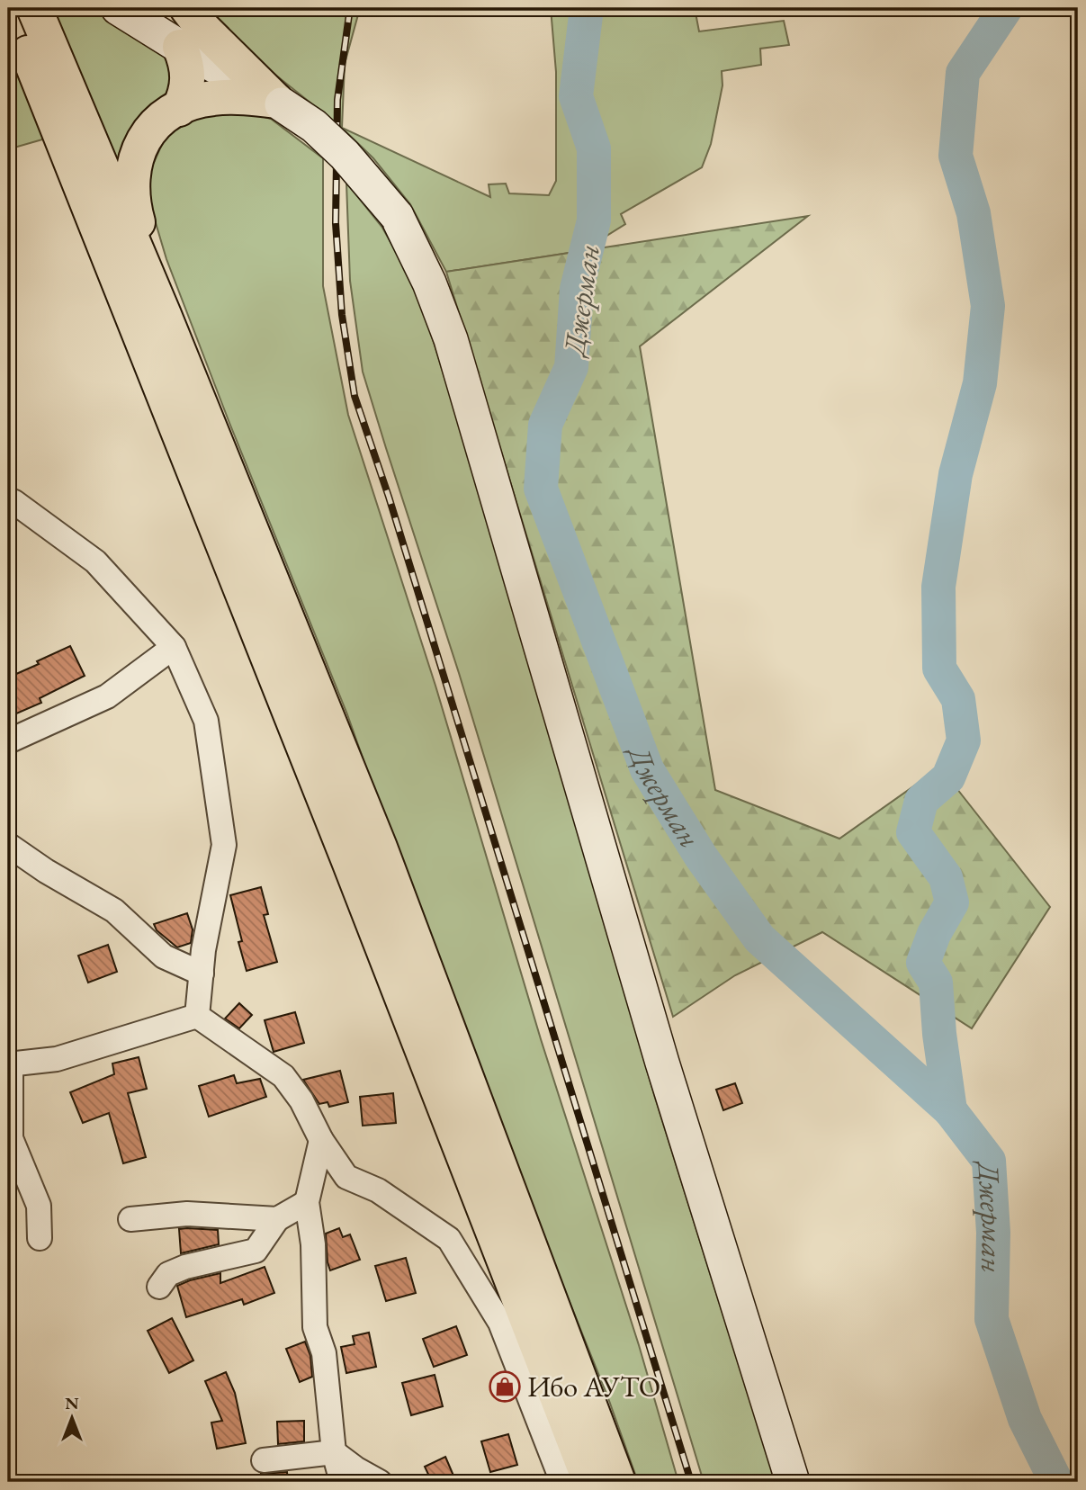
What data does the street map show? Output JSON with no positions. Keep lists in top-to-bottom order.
{
  "water": ["Джерман"],
  "places": {
    "shop": ["Ибо АУТО"]
  },
  "north": "top"
}
